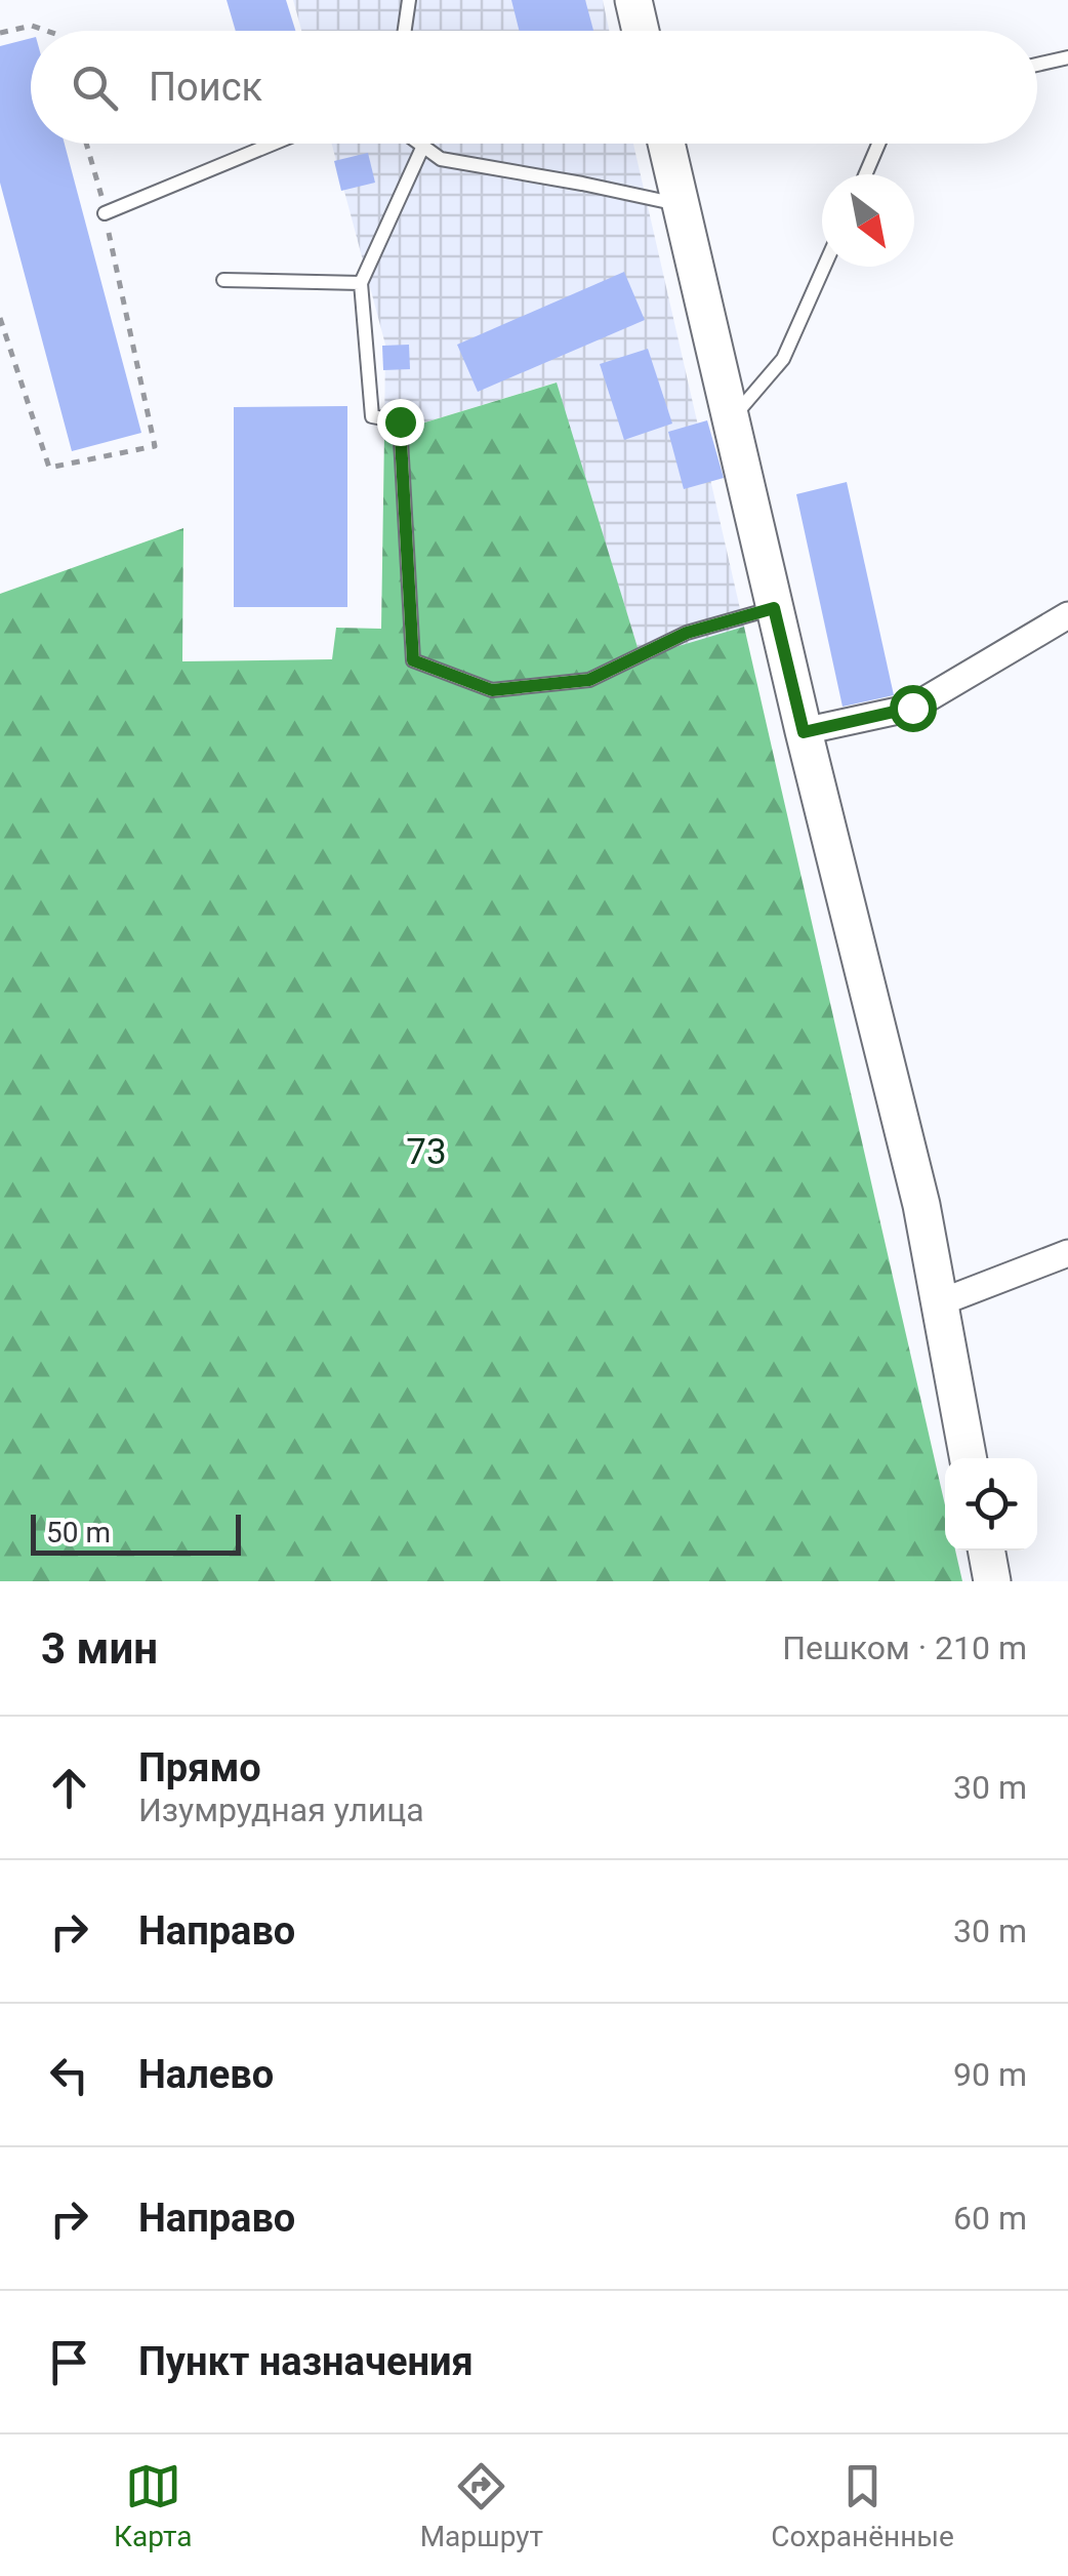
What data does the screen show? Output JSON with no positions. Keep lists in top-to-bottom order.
{
  "parks": ["73"],
  "scale_bar": "50 m",
  "north": "bottom right",
  "page": {
    "search": "Поиск",
    "scale": "50 m",
    "heading": ["3 мин", "Пешком · 210 m"],
    "list": [
      ["Прямо", "Изумрудная улица", "30 m"],
      ["Направо", "30 m"],
      ["Налево", "90 m"],
      ["Направо", "60 m"],
      "Пункт назначения"
    ],
    "nav": ["Карта", "Маршрут", "Сохранённые"]
  }
}
